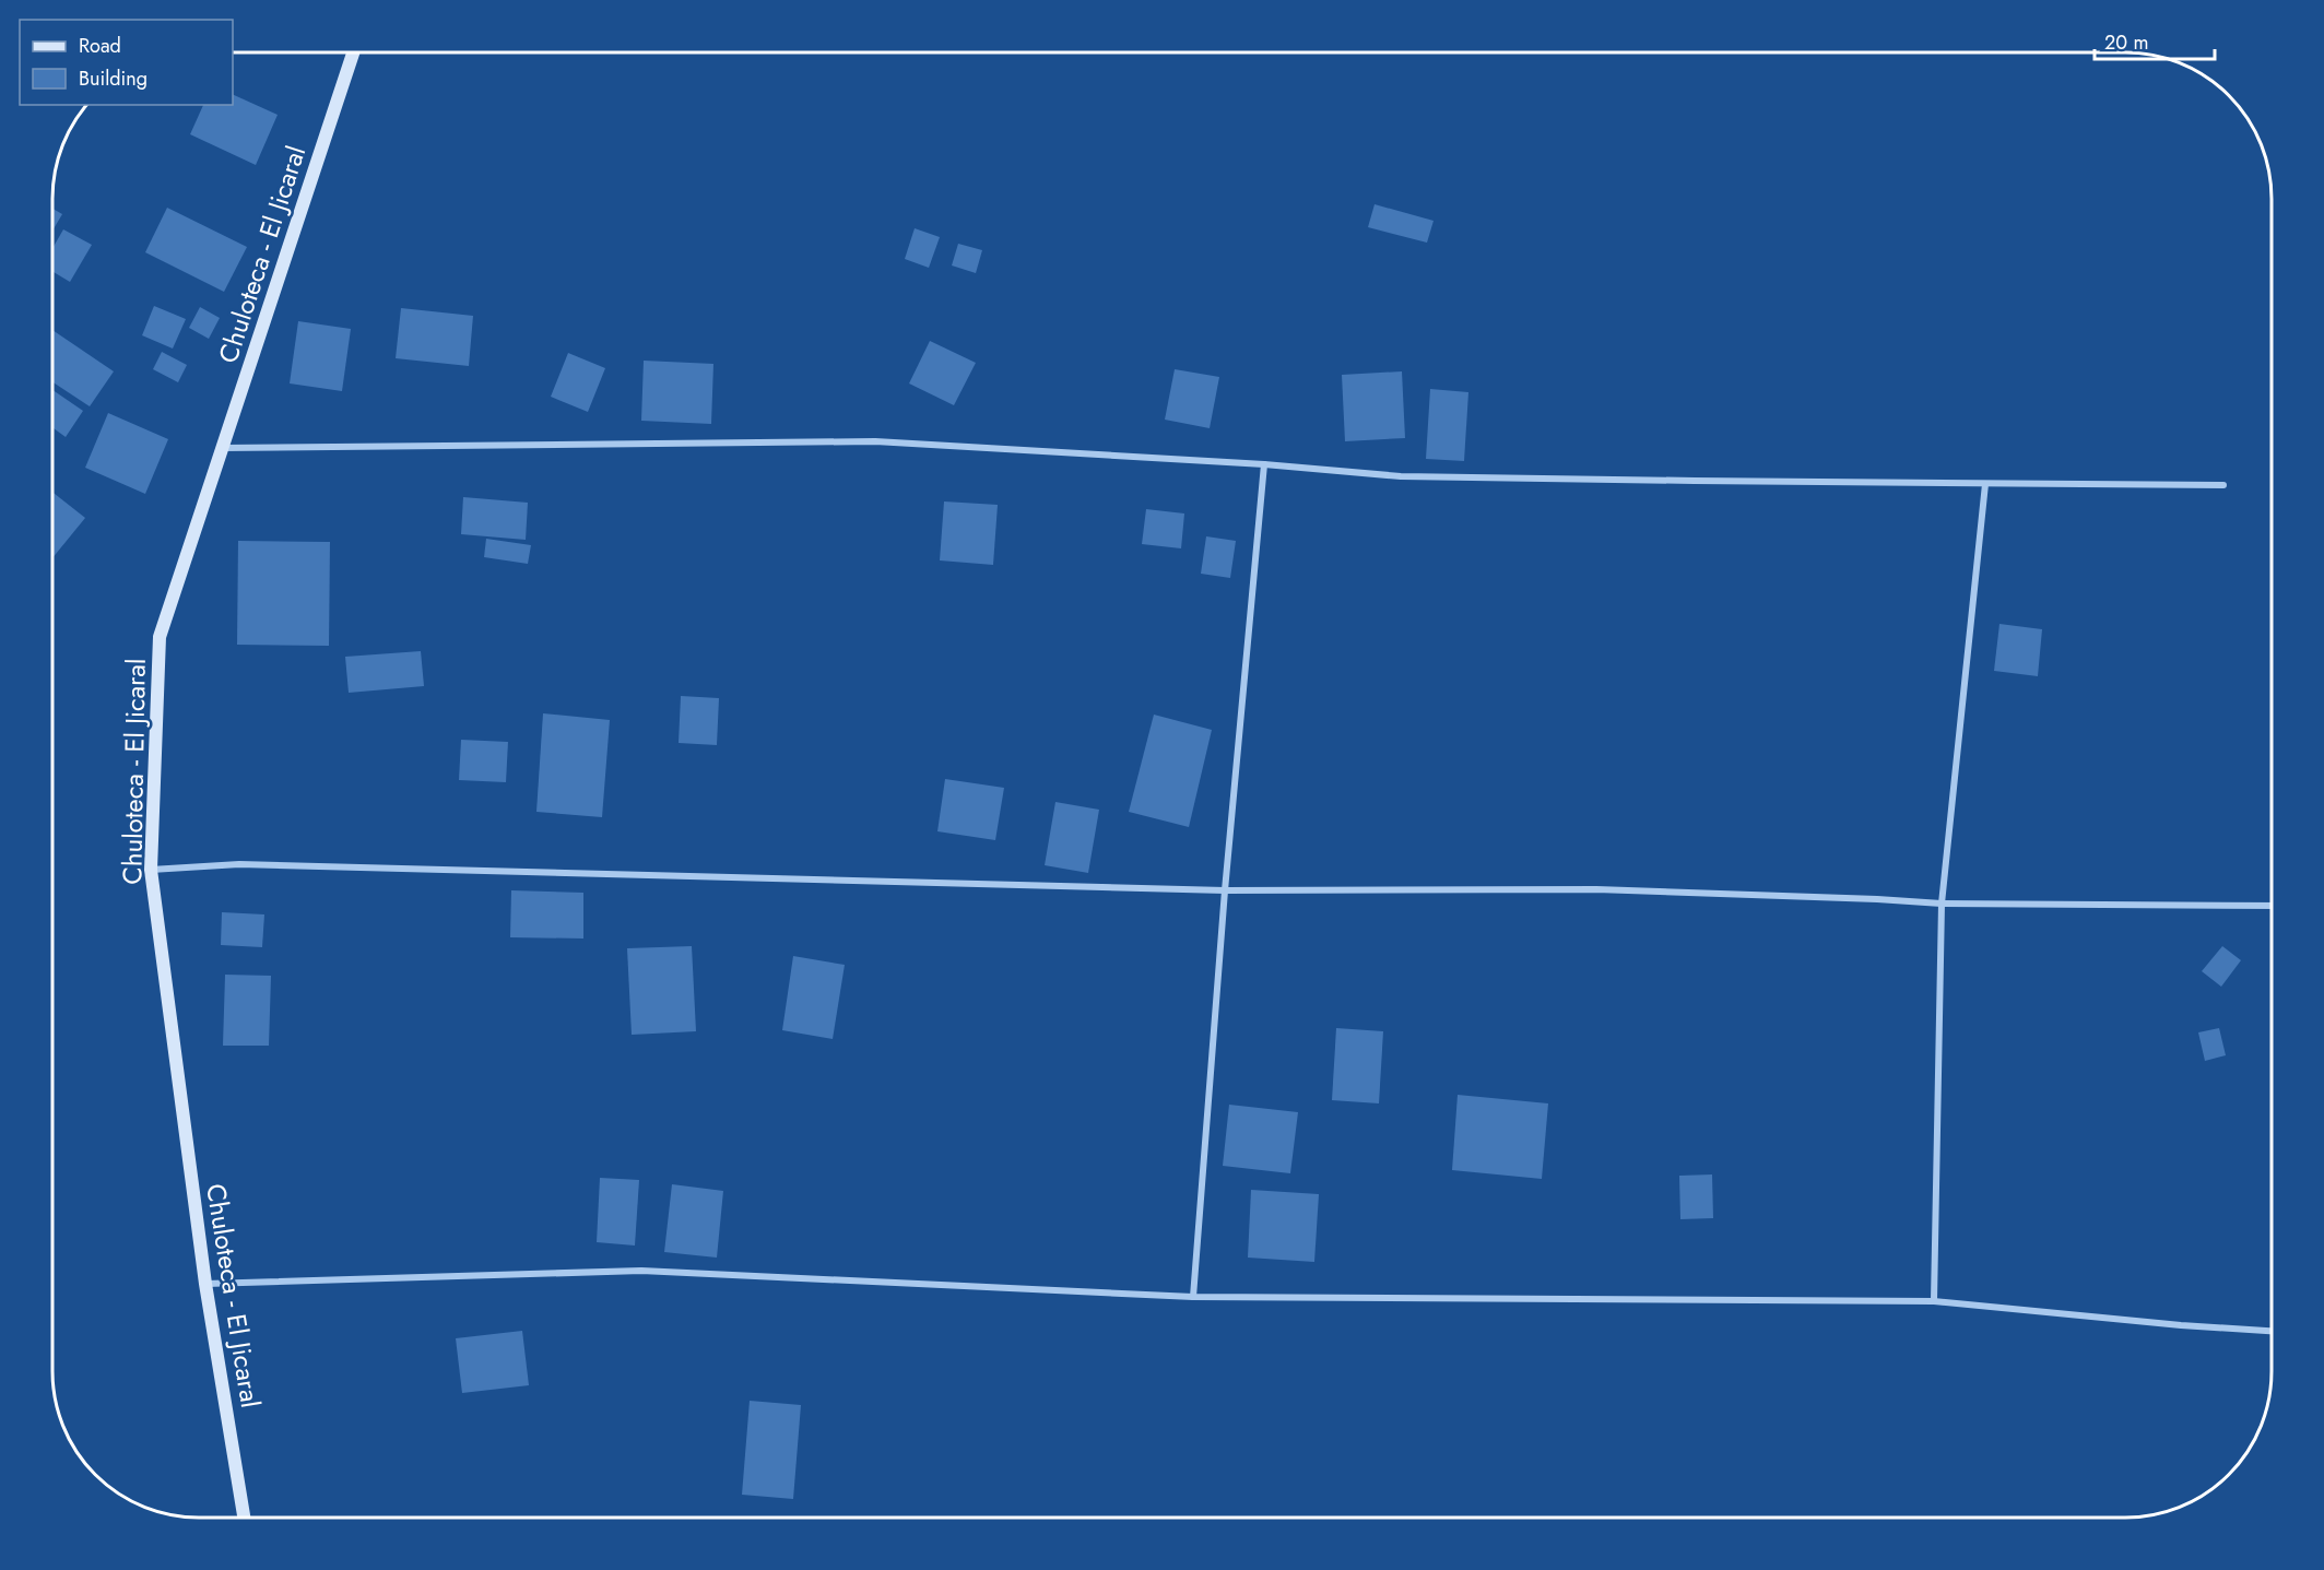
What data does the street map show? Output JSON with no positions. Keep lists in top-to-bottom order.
{
  "streets": {
    "street": ["Chuloteca - El Jicaral"]
  },
  "legend": ["Road", "Building"],
  "scale_bar": "20 m"
}
